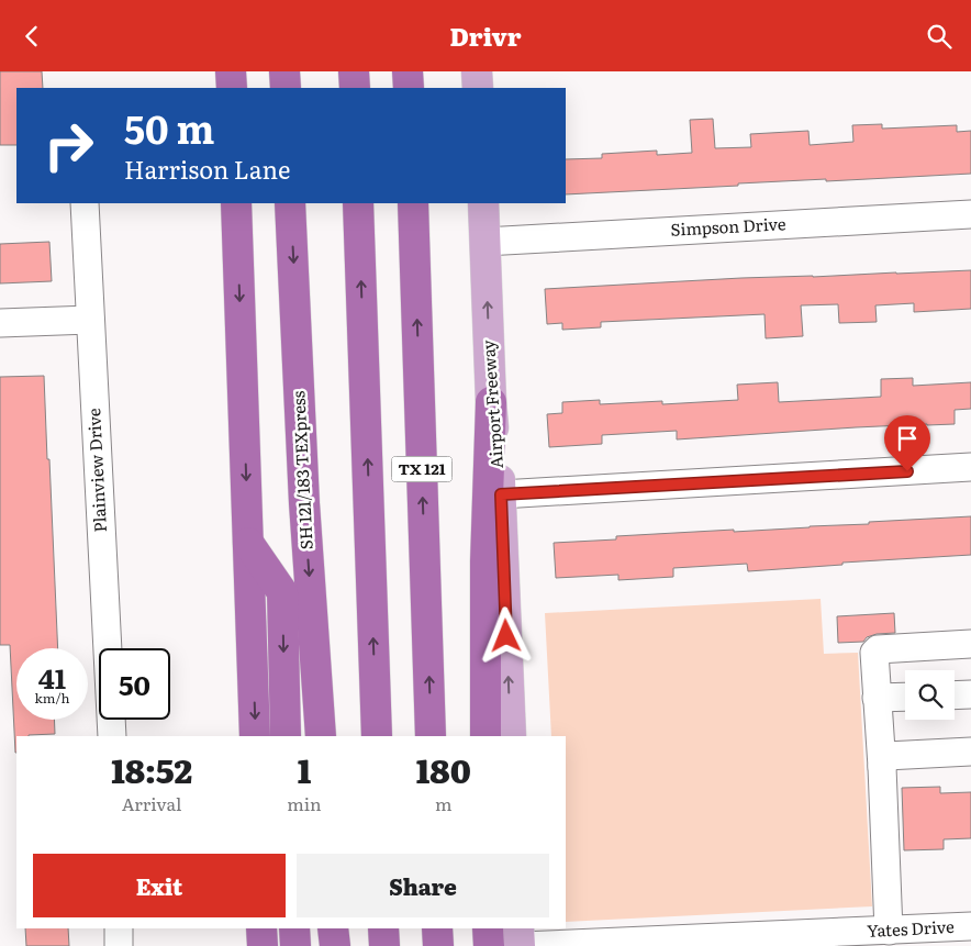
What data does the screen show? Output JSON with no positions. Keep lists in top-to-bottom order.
{
  "streets": {
    "highway": ["TX 121", "SH 121/183 TEXpress"],
    "main road": ["Airport Freeway"],
    "street": ["Simpson Drive", "Plainview Drive", "Yates Drive"]
  },
  "crossings": [
    ["Simpson Drive", "Airport Freeway"]
  ],
  "one_way": ["Airport Freeway"],
  "page": {
    "header": "Drivr",
    "turn": ["50 m", "Harrison Lane"],
    "speed": "41 km/h",
    "limit": "50",
    "eta": [
      "18:52",
      "Arrival",
      "1",
      "min",
      "180",
      "m"
    ],
    "buttons": ["Exit", "Share"]
  }
}
